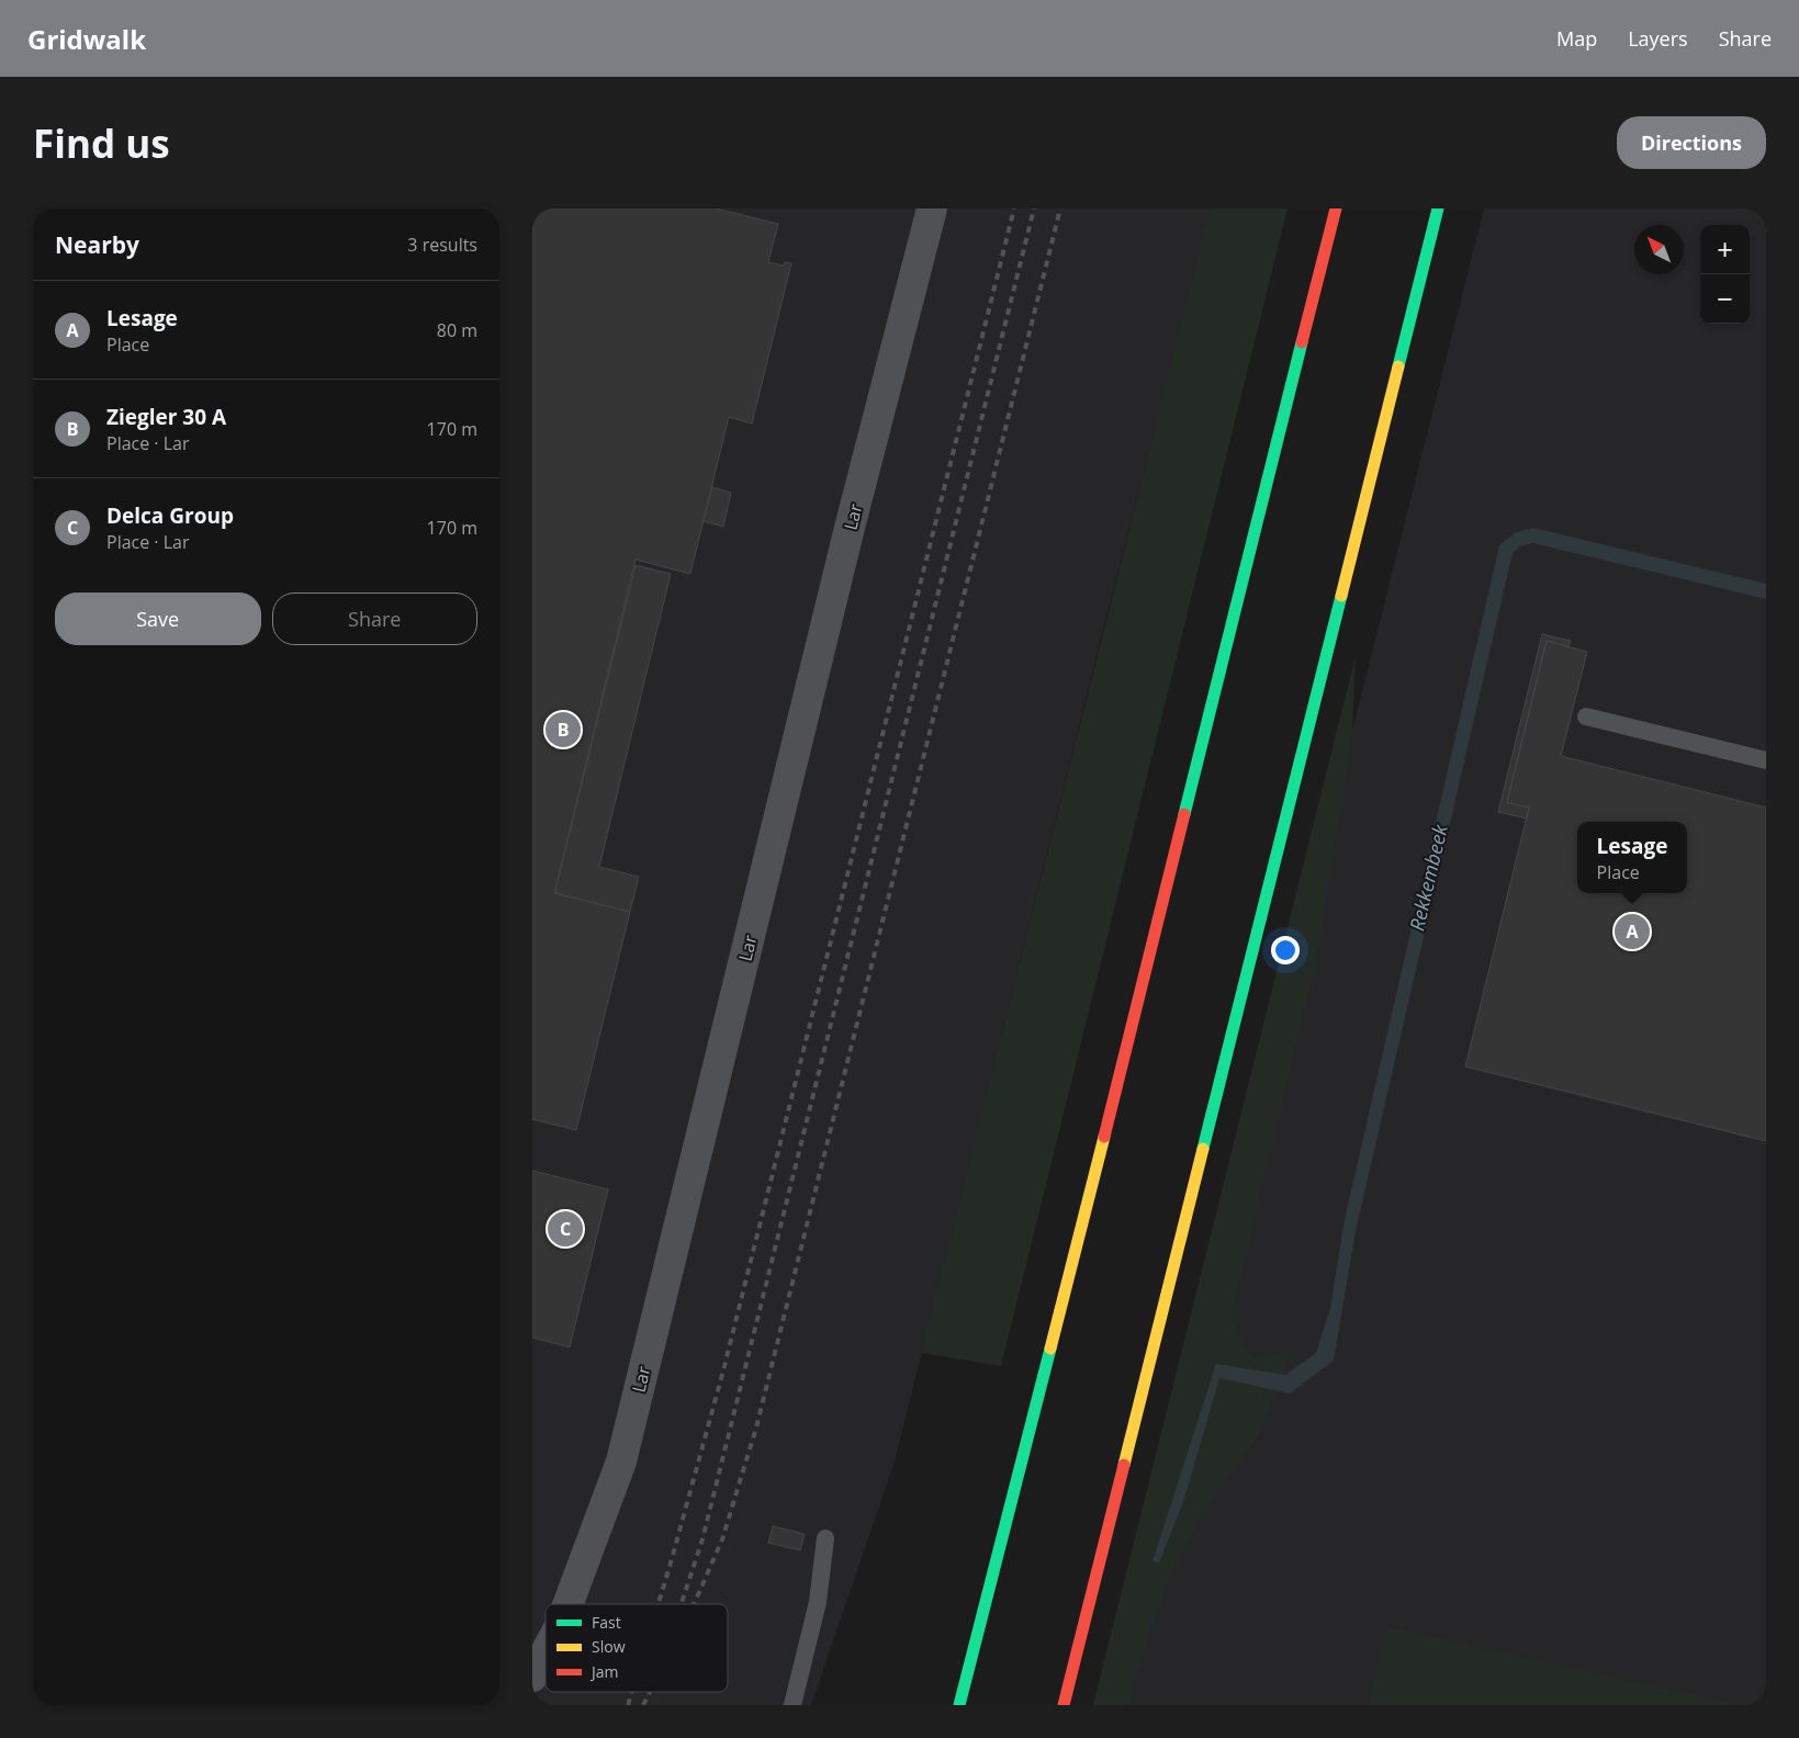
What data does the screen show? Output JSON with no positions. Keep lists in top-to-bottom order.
{
  "streets": {
    "street": ["Lar"]
  },
  "water": ["Rekkembeek"],
  "legend": ["Fast", "Slow", "Jam"],
  "north": "top left",
  "page": {
    "header": "Gridwalk",
    "nav": ["Map", "Layers", "Share"],
    "buttons": [
      "Directions",
      ["Save", "Share"]
    ],
    "title": "Find us",
    "heading": ["Nearby", "3 results"],
    "map_buttons": ["+", "−"],
    "list": [
      {
        "mark": "A",
        "name": "Lesage",
        "note": "Place",
        "value": "80 m"
      },
      {
        "mark": "B",
        "name": "Ziegler 30 A",
        "note": "Place · Lar",
        "value": "170 m"
      },
      {
        "mark": "C",
        "name": "Delca Group",
        "note": "Place · Lar",
        "value": "170 m"
      }
    ],
    "pins": ["B", "A", "C"],
    "popup": ["Lesage", "Place"]
  }
}
